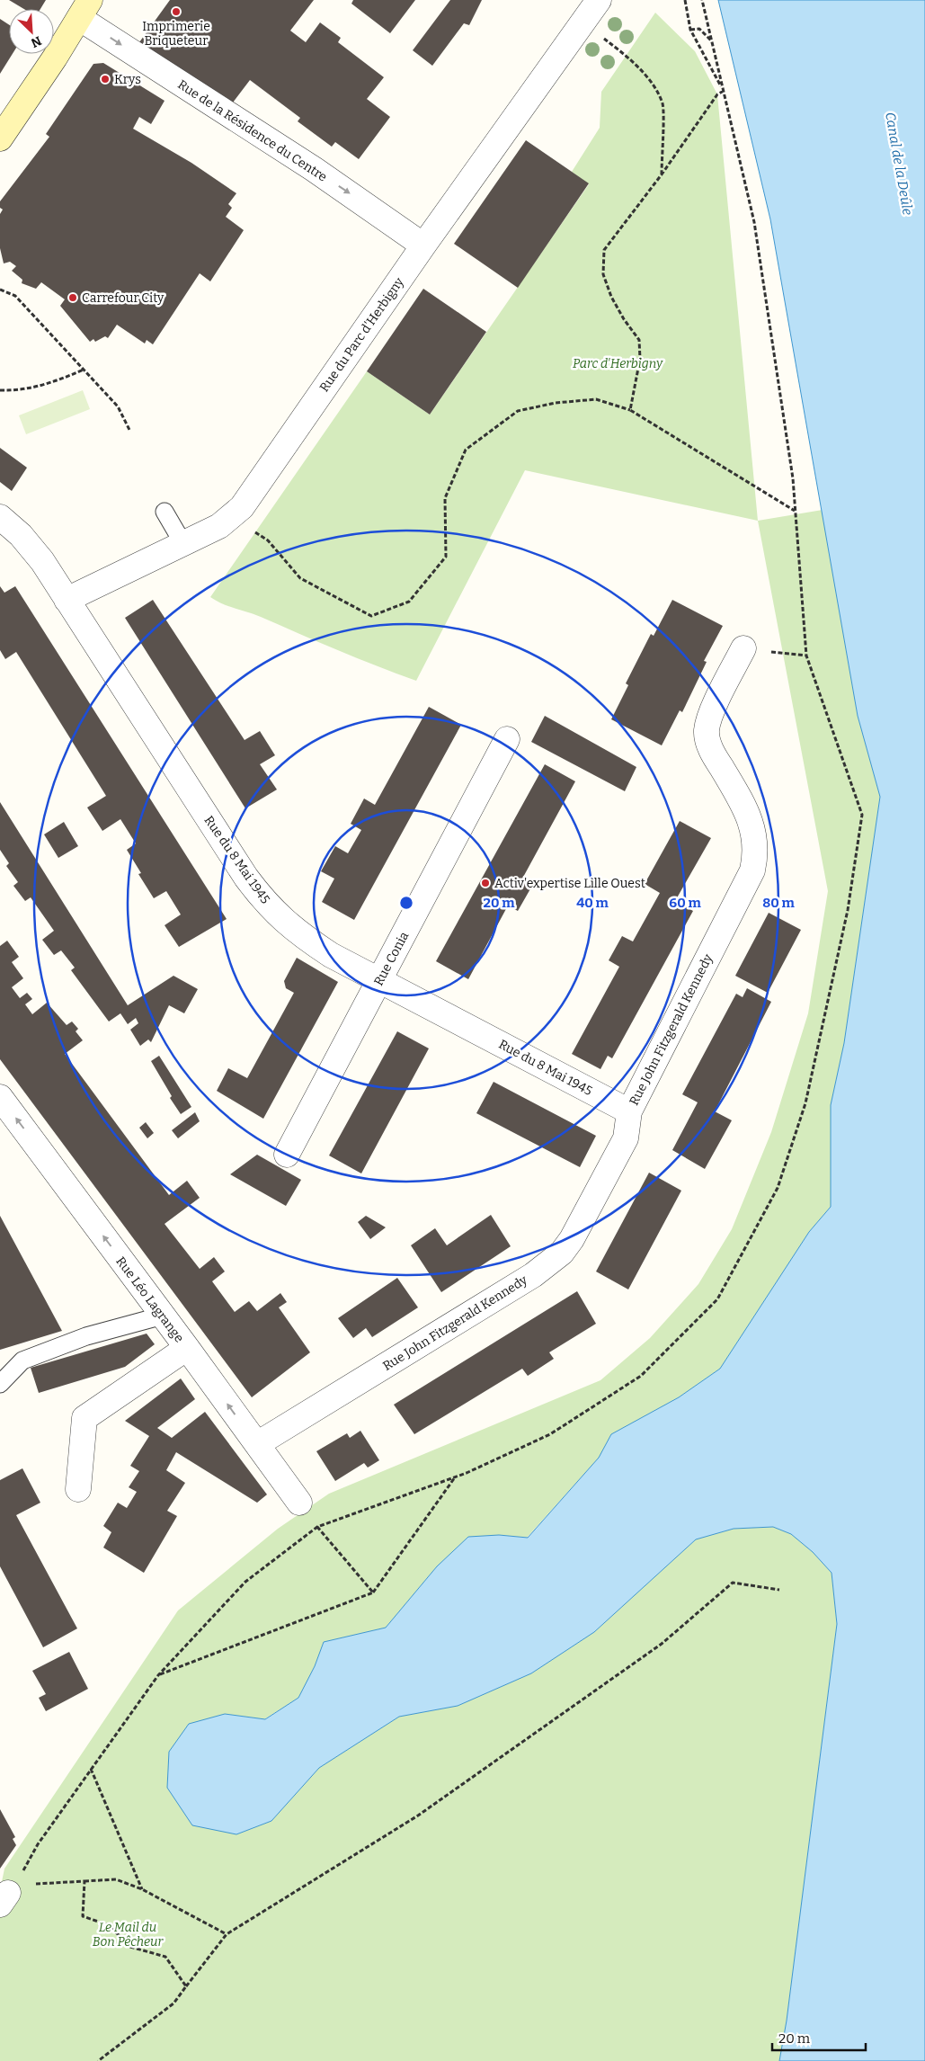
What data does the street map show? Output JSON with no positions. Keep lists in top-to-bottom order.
{
  "streets": {
    "street": [
      "Rue de la Résidence du Centre",
      "Rue du Parc d'Herbigny",
      "Rue du 8 Mai 1945",
      "Rue Conia",
      "Rue John Fitzgerald Kennedy",
      "Rue Léo Lagrange"
    ]
  },
  "crossings": [
    ["Rue de la Résidence du Centre", "Rue du Parc d'Herbigny"],
    ["Rue du Parc d'Herbigny", "Rue du 8 Mai 1945"],
    ["Rue du 8 Mai 1945", "Rue Conia"],
    ["Rue du 8 Mai 1945", "Rue John Fitzgerald Kennedy"],
    ["Rue John Fitzgerald Kennedy", "Rue Léo Lagrange"]
  ],
  "one_way": ["Rue de la Résidence du Centre", "Rue Léo Lagrange"],
  "water": ["Canal de la Deûle"],
  "parks": ["Parc d'Herbigny", "Le Mail du Bon Pêcheur"],
  "places": [
    "Imprimerie Briqueteur",
    "Krys",
    "Carrefour City",
    "Activ'expertise Lille Ouest"
  ],
  "scale_bar": "20 m",
  "north": "bottom right",
  "rings": [
    "20 m",
    "40 m",
    "60 m",
    "80 m"
  ]
}
